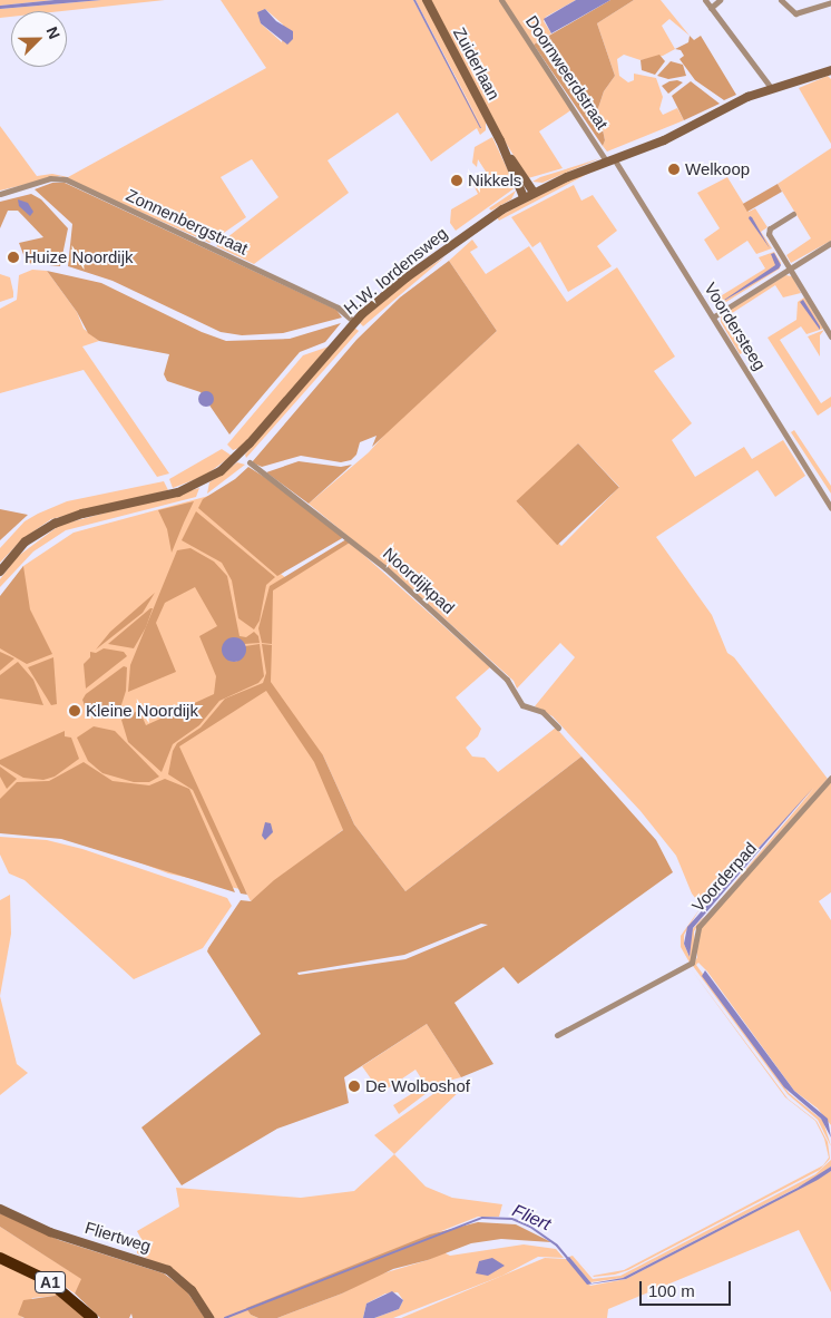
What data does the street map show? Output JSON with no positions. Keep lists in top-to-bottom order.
{
  "streets": {
    "highway": ["A1"],
    "main road": ["Zuiderlaan", "H.W. Iordensweg", "Fliertweg"],
    "street": [
      "Doornweerdstraat",
      "Zonnenbergstraat",
      "Voordersteeg",
      "Noordijkpad",
      "Voorderpad"
    ]
  },
  "crossings": [
    ["Zuiderlaan", "H.W. Iordensweg"],
    ["Doornweerdstraat", "H.W. Iordensweg"],
    ["Doornweerdstraat", "Voordersteeg"],
    ["Zonnenbergstraat", "H.W. Iordensweg"],
    ["H.W. Iordensweg", "Voordersteeg"]
  ],
  "water": ["Fliert"],
  "places": [
    "Welkoop",
    "Nikkels",
    "Huize Noordijk",
    "Kleine Noordijk",
    "De Wolboshof"
  ],
  "scale_bar": "100 m",
  "north": "top right"
}
